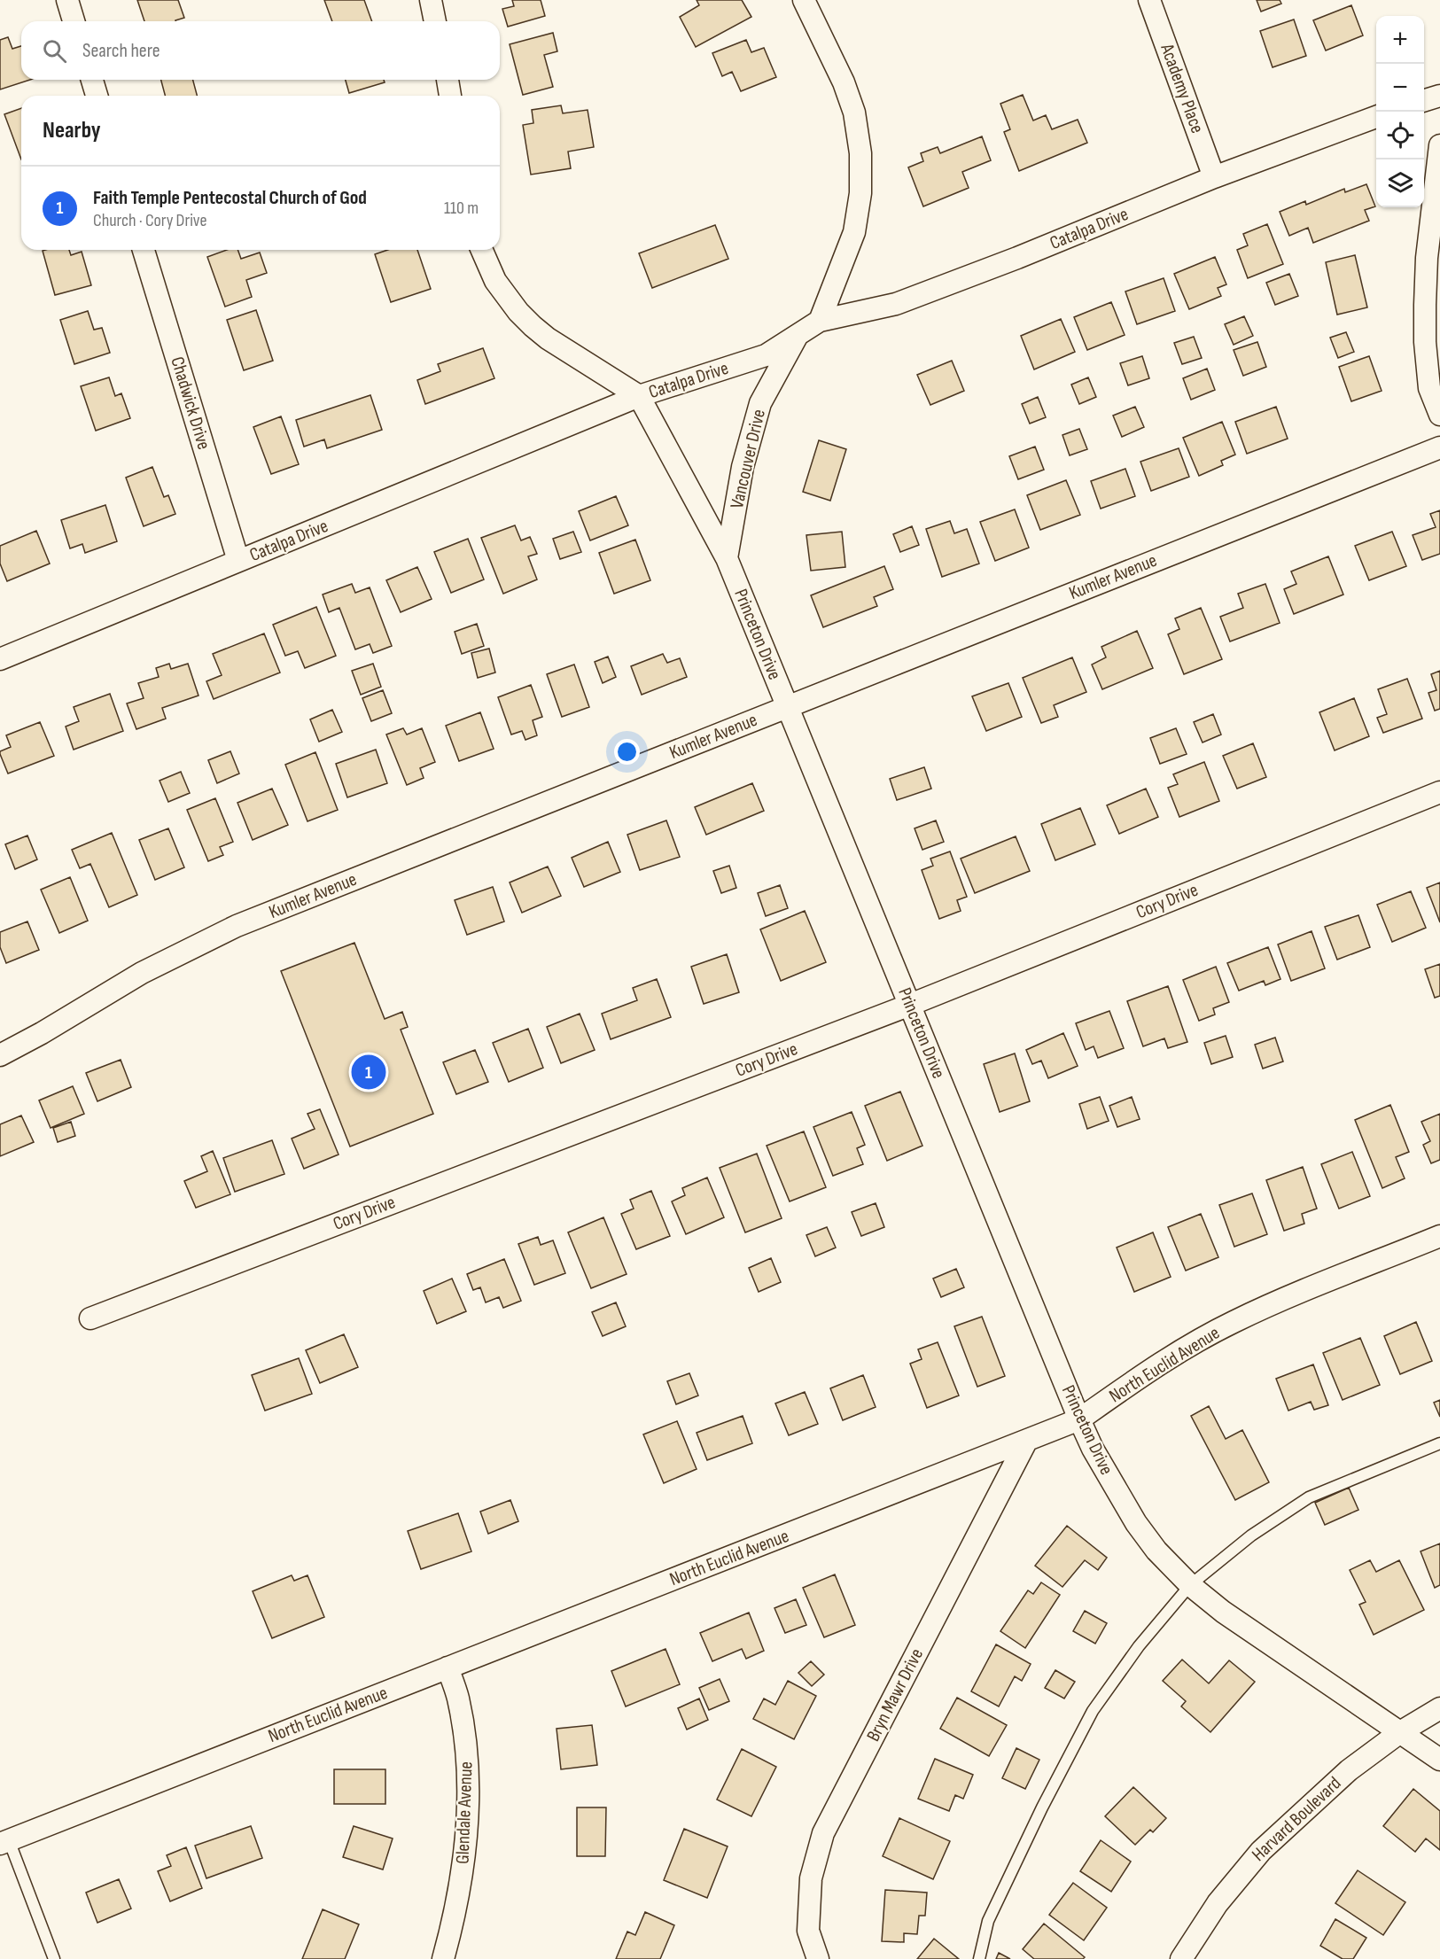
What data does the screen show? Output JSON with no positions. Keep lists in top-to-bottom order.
{
  "streets": {
    "street": [
      "Academy Place",
      "Catalpa Drive",
      "Chadwick Drive",
      "Vancouver Drive",
      "Kumler Avenue",
      "Princeton Drive",
      "Cory Drive",
      "North Euclid Avenue",
      "Bryn Mawr Drive",
      "Glendale Avenue",
      "Harvard Boulevard"
    ]
  },
  "crossings": [
    ["Academy Place", "Catalpa Drive"],
    ["Catalpa Drive", "Chadwick Drive"],
    ["Catalpa Drive", "Vancouver Drive"],
    ["Catalpa Drive", "Princeton Drive"],
    ["Vancouver Drive", "Princeton Drive"],
    ["Kumler Avenue", "Princeton Drive"],
    ["Princeton Drive", "Cory Drive"],
    ["Princeton Drive", "North Euclid Avenue"],
    ["Princeton Drive", "Harvard Boulevard"],
    ["North Euclid Avenue", "Bryn Mawr Drive"],
    ["North Euclid Avenue", "Glendale Avenue"]
  ],
  "page": {
    "map_buttons": ["+", "−"],
    "search": "Search here",
    "heading": "Nearby",
    "list": [
      {
        "mark": "1",
        "name": "Faith Temple Pentecostal Church of God",
        "note": "Church · Cory Drive",
        "value": "110 m"
      }
    ],
    "pins": "1"
  }
}
